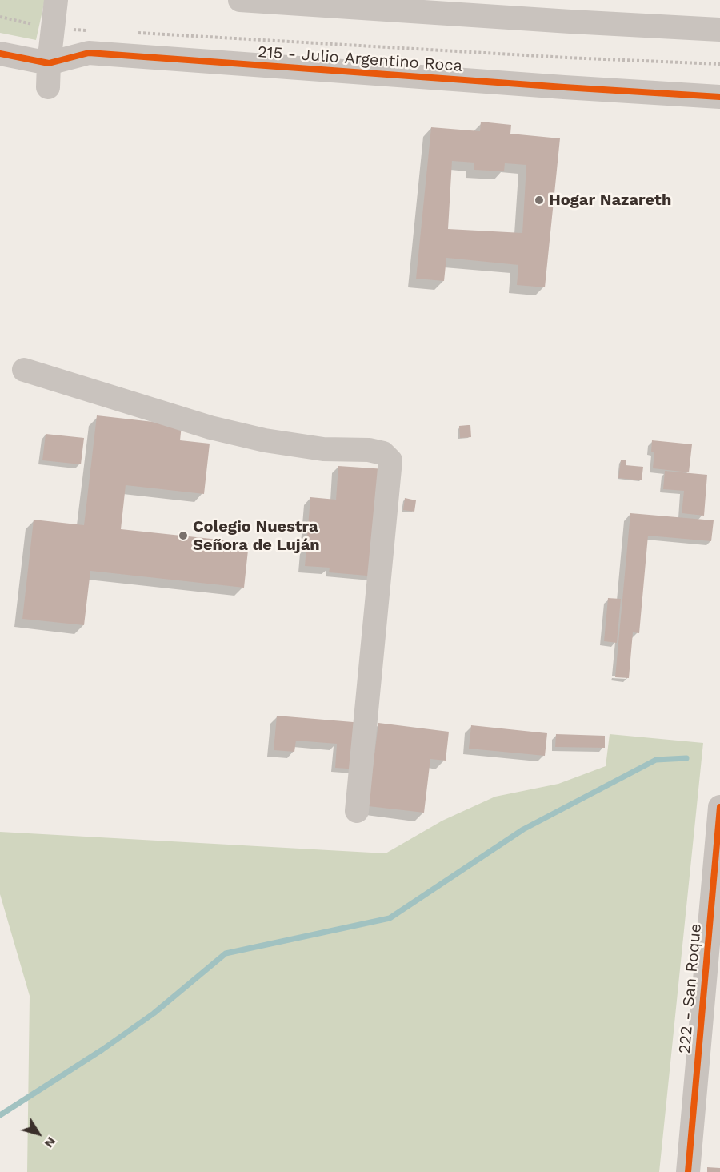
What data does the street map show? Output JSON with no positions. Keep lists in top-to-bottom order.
{
  "streets": {
    "street": ["215 - Julio Argentino Roca", "222 - San Roque"]
  },
  "places": ["Hogar Nazareth", "Colegio Nuestra Señora de Luján"],
  "north": "bottom right"
}
